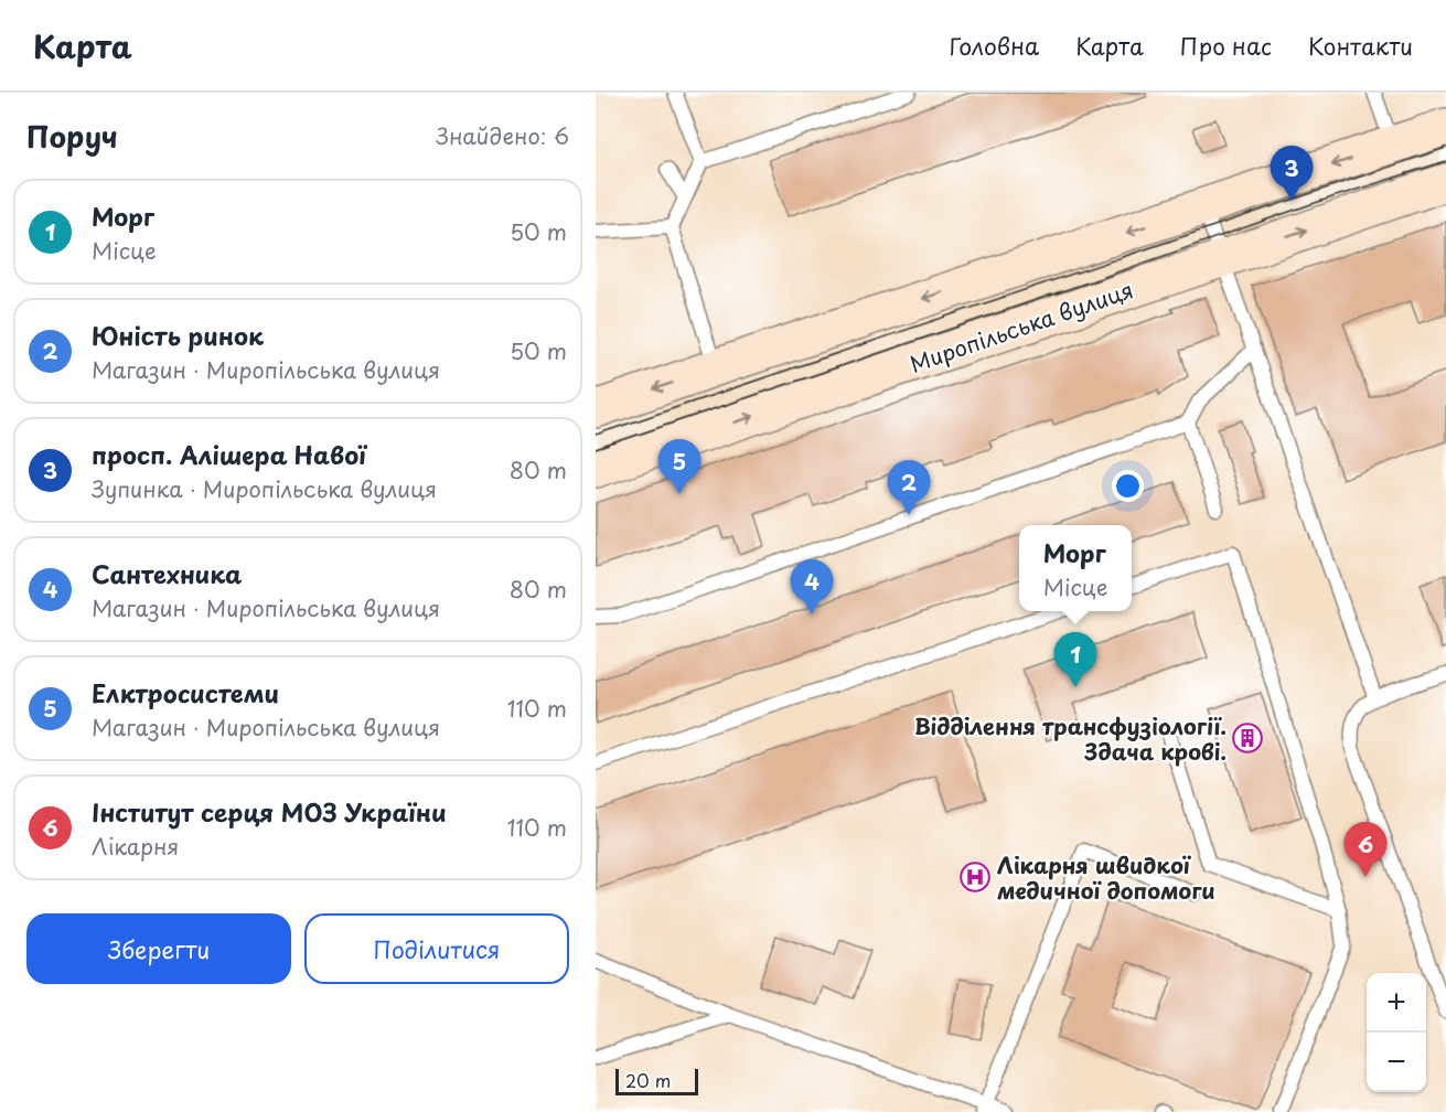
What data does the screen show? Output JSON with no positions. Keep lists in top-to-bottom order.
{
  "streets": {
    "street": ["Миропільська вулиця"]
  },
  "places": {
    "building": ["Відділення трансфузіології. Здача крові."],
    "hospital": ["Лікарня швидкої медичної допомоги"]
  },
  "scale_bar": "20 m",
  "page": {
    "header": "Карта",
    "nav": [
      "Головна",
      "Карта",
      "Про нас",
      "Контакти"
    ],
    "heading": ["Поруч", "Знайдено: 6"],
    "pins": [
      "3",
      "5",
      "2",
      "4",
      "1",
      "6"
    ],
    "list": [
      {
        "mark": "1",
        "name": "Морг",
        "note": "Місце",
        "value": "50 m"
      },
      {
        "mark": "2",
        "name": "Юність ринок",
        "note": "Магазин · Миропільська вулиця",
        "value": "50 m"
      },
      {
        "mark": "3",
        "name": "просп. Алішера Навої",
        "note": "Зупинка · Миропільська вулиця",
        "value": "80 m"
      },
      {
        "mark": "4",
        "name": "Сантехника",
        "note": "Магазин · Миропільська вулиця",
        "value": "80 m"
      },
      {
        "mark": "5",
        "name": "Елктросистеми",
        "note": "Магазин · Миропільська вулиця",
        "value": "110 m"
      },
      {
        "mark": "6",
        "name": "Інститут серця МОЗ України",
        "note": "Лікарня",
        "value": "110 m"
      }
    ],
    "popup": ["Морг", "Місце"],
    "buttons": ["Зберегти", "Поділитися"],
    "map_buttons": ["+", "−"],
    "scale": "20 m"
  }
}
